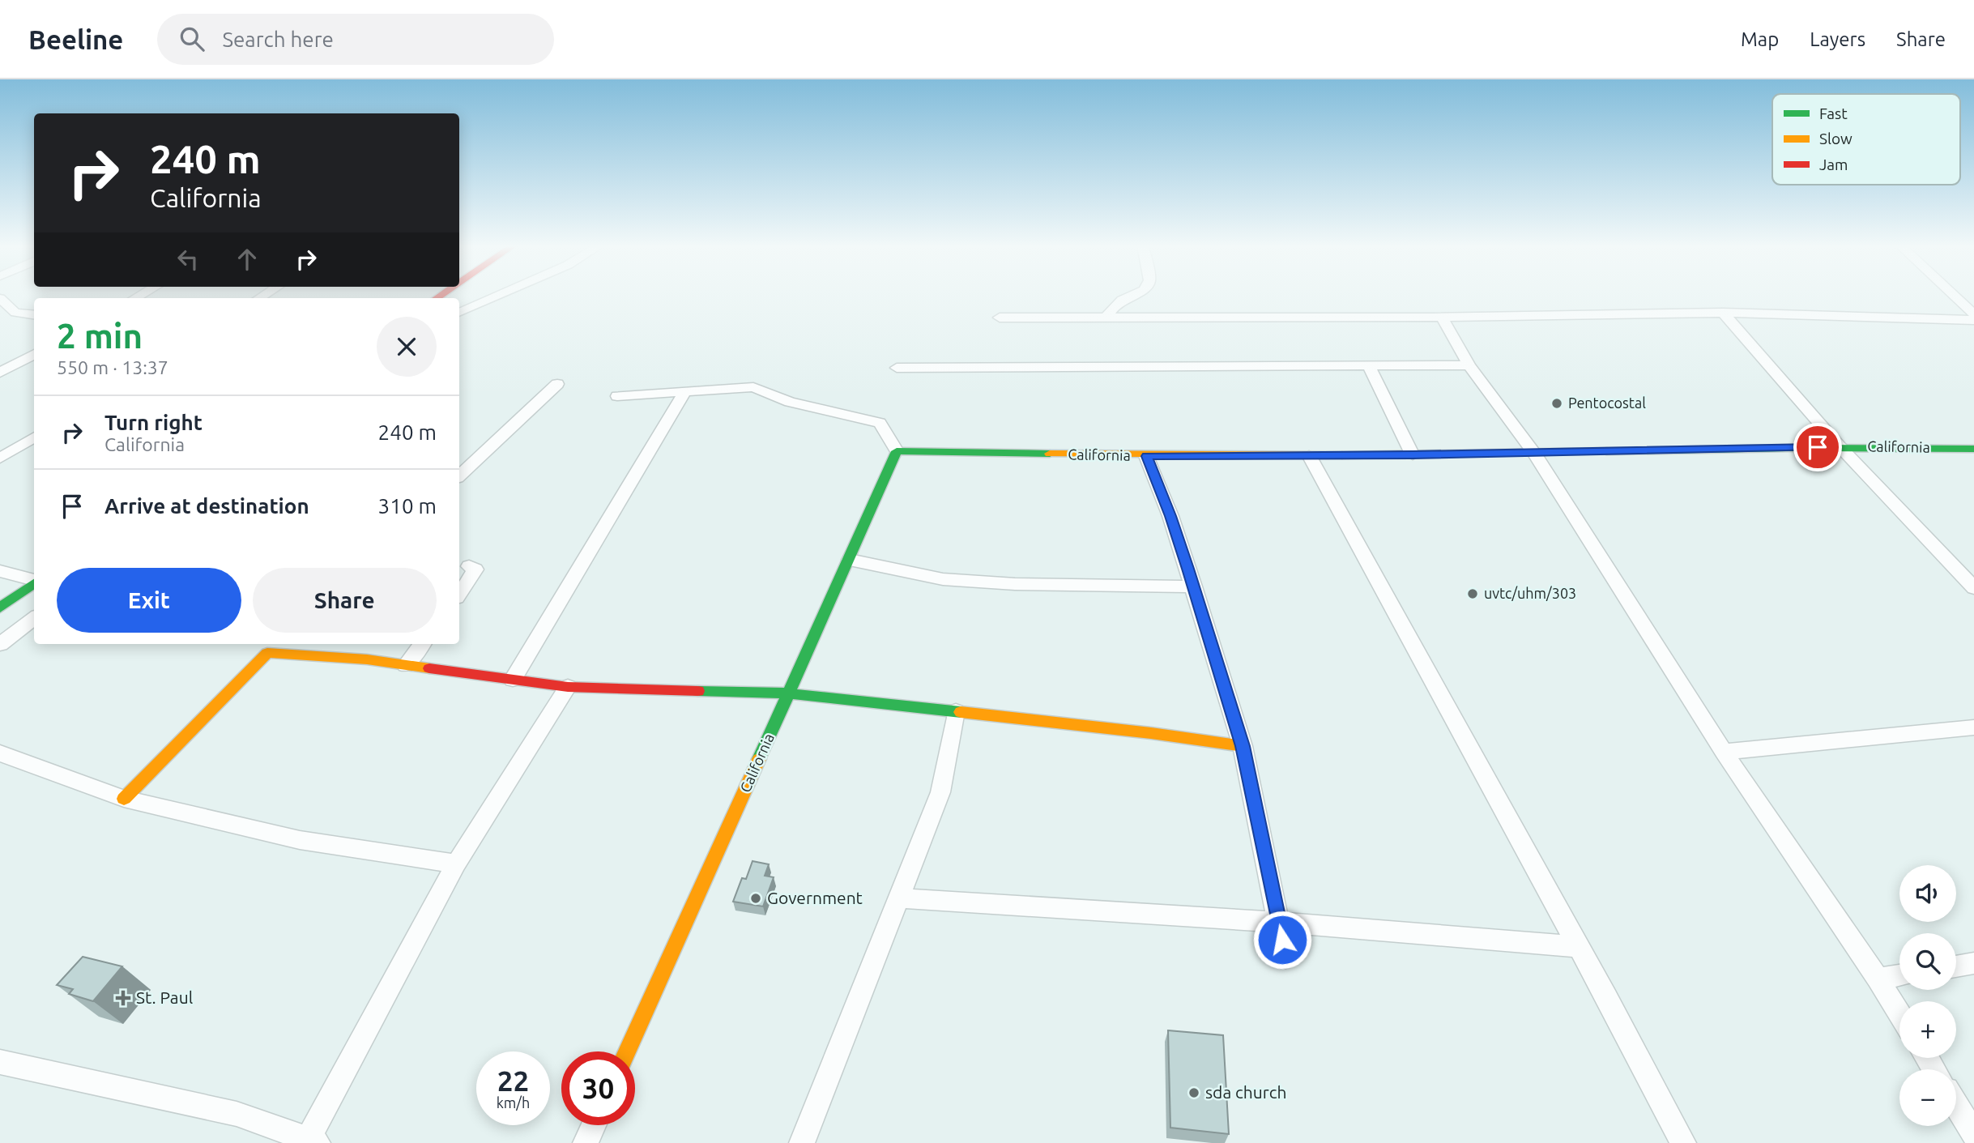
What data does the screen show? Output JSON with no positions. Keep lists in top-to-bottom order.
{
  "streets": {
    "main road": ["California"]
  },
  "places": {
    "other": [
      "Pentocostal",
      "uvtc/uhm/303",
      "Government",
      "sda church"
    ],
    "health": ["St. Paul"]
  },
  "legend": ["Fast", "Slow", "Jam"],
  "page": {
    "header": "Beeline",
    "search": "Search here",
    "nav": ["Map", "Layers", "Share"],
    "turn": ["240 m", "California"],
    "heading": ["2 min", "550 m · 13:37"],
    "list": [
      {
        "name": "Turn right",
        "note": "California",
        "value": "240 m"
      },
      {
        "name": "Arrive at destination",
        "value": "310 m"
      }
    ],
    "buttons": ["Exit", "Share"],
    "map_buttons": ["+", "−"],
    "speed": "22 km/h",
    "limit": "30"
  }
}
